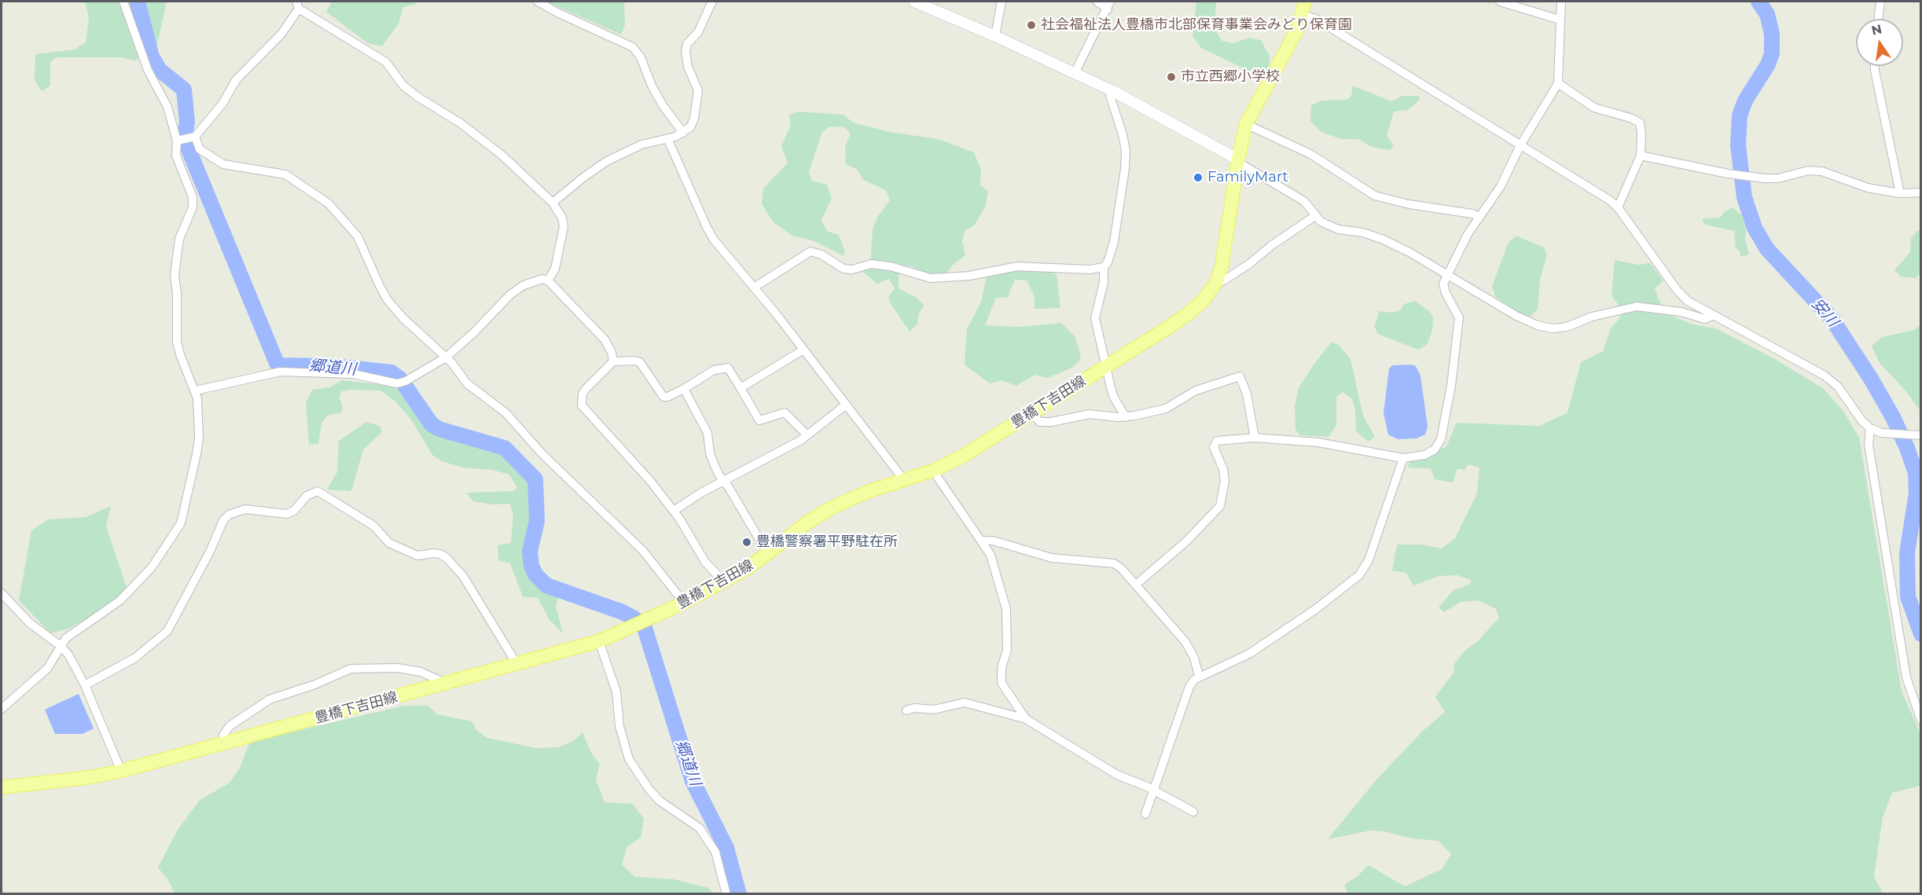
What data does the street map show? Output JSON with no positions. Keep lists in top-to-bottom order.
{
  "streets": {
    "main road": ["豊橋下吉田線"]
  },
  "water": ["安川", "郷道川"],
  "places": [
    "社会福祉法人豊橋市北部保育事業会みどり保育園",
    "市立西郷小学校",
    "FamilyMart",
    "豊橋警察署平野駐在所"
  ],
  "north": "top"
}
